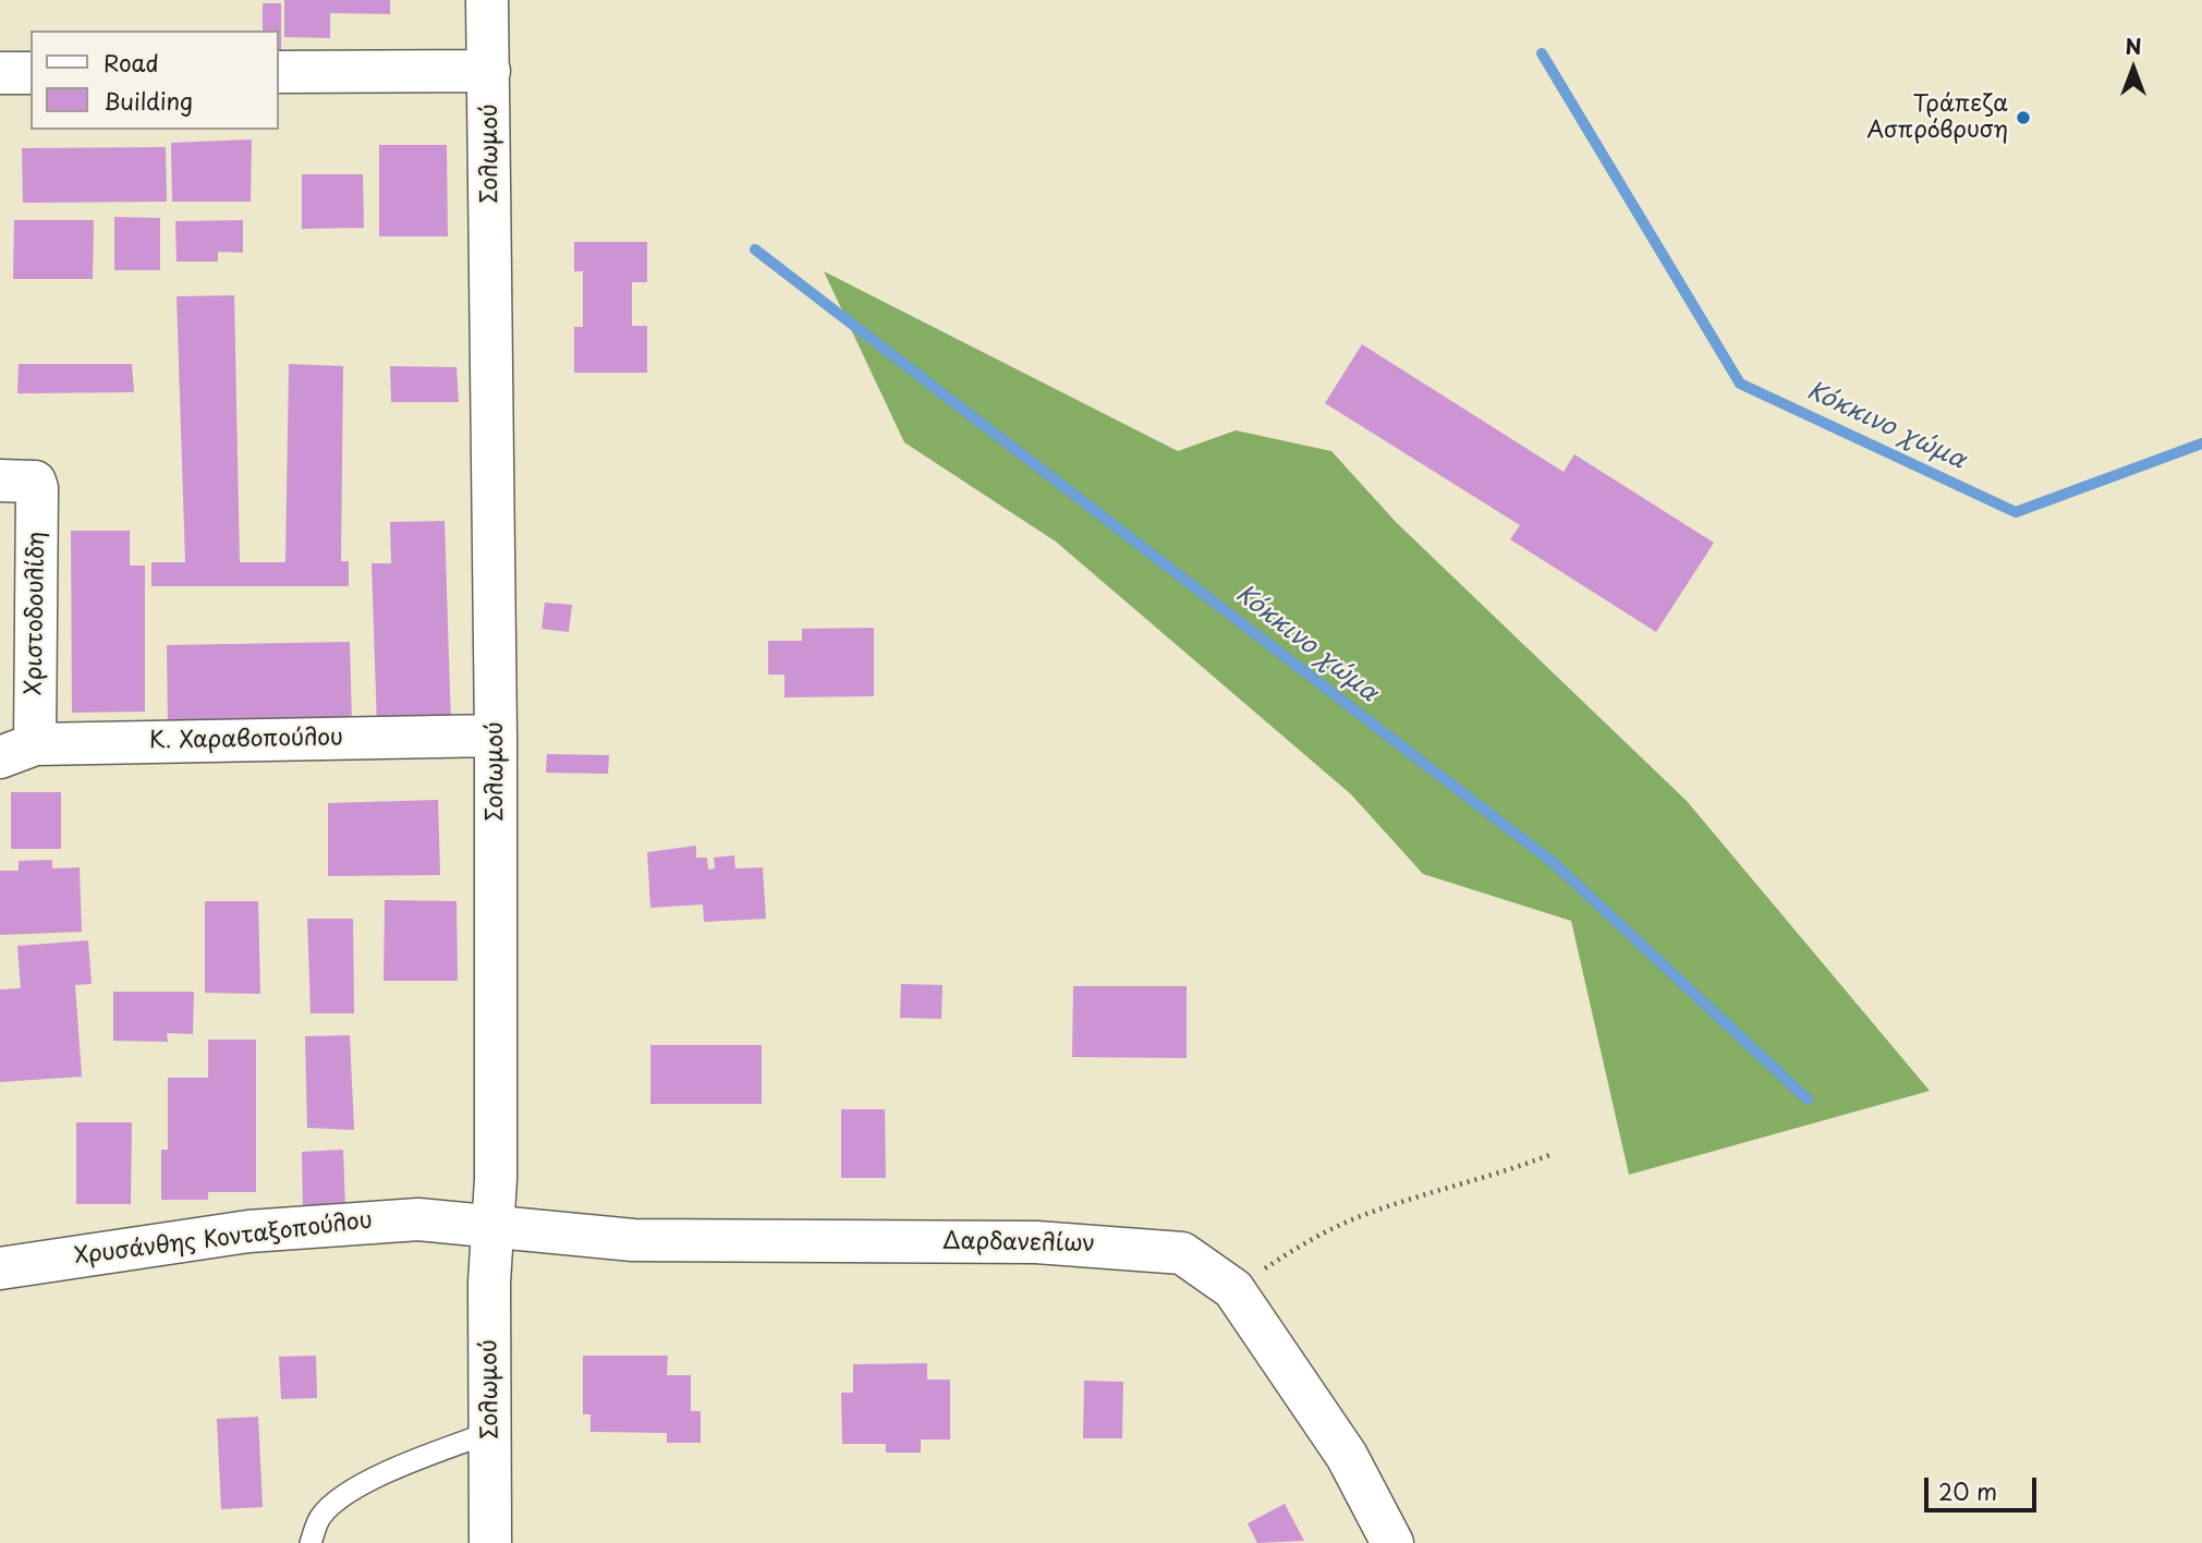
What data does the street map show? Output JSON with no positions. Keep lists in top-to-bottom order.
{
  "streets": {
    "street": [
      "Σολωμού",
      "Χριστοδουλίδη",
      "Κ. Χαραβοπούλου",
      "Χρυσάνθης Κονταξοπούλου",
      "Δαρδανελίων"
    ]
  },
  "crossings": [
    ["Σολωμού", "Κ. Χαραβοπούλου"],
    ["Σολωμού", "Χρυσάνθης Κονταξοπούλου"],
    ["Σολωμού", "Δαρδανελίων"],
    ["Χριστοδουλίδη", "Κ. Χαραβοπούλου"],
    ["Χρυσάνθης Κονταξοπούλου", "Δαρδανελίων"]
  ],
  "water": ["Κόκκινο χώμα"],
  "places": ["Τράπεζα Ασπρόβρυση"],
  "legend": ["Road", "Building"],
  "scale_bar": "20 m",
  "north": "top"
}
